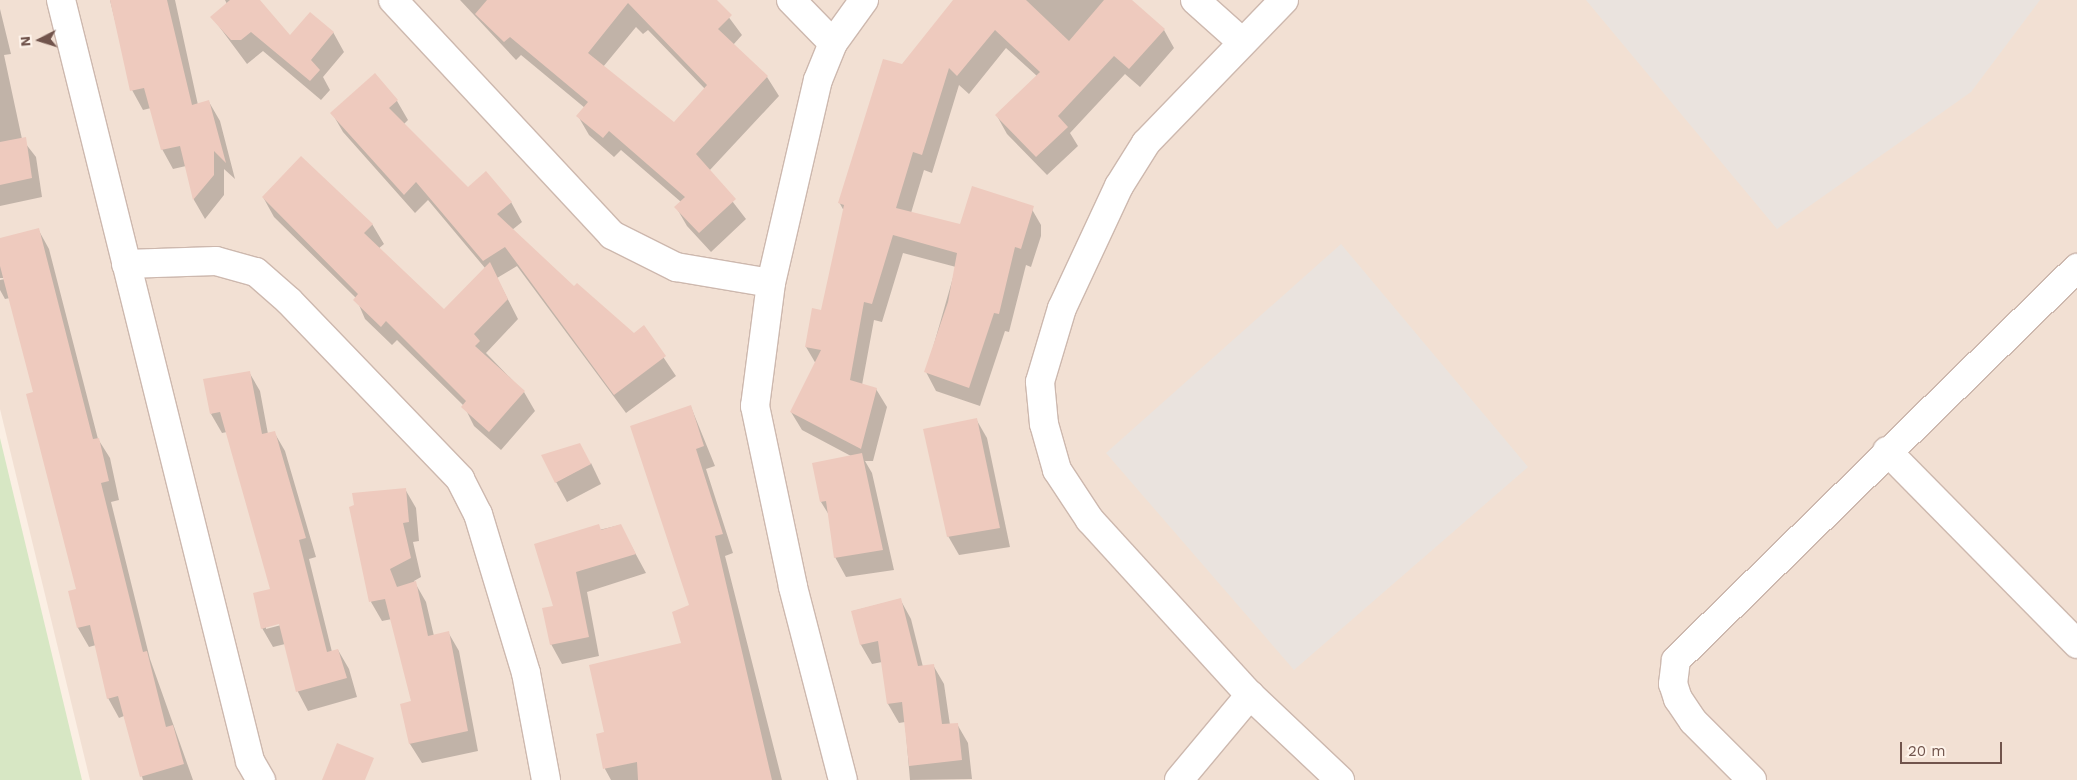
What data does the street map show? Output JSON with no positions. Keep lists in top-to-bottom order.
{
  "scale_bar": "20 m",
  "north": "left"
}
